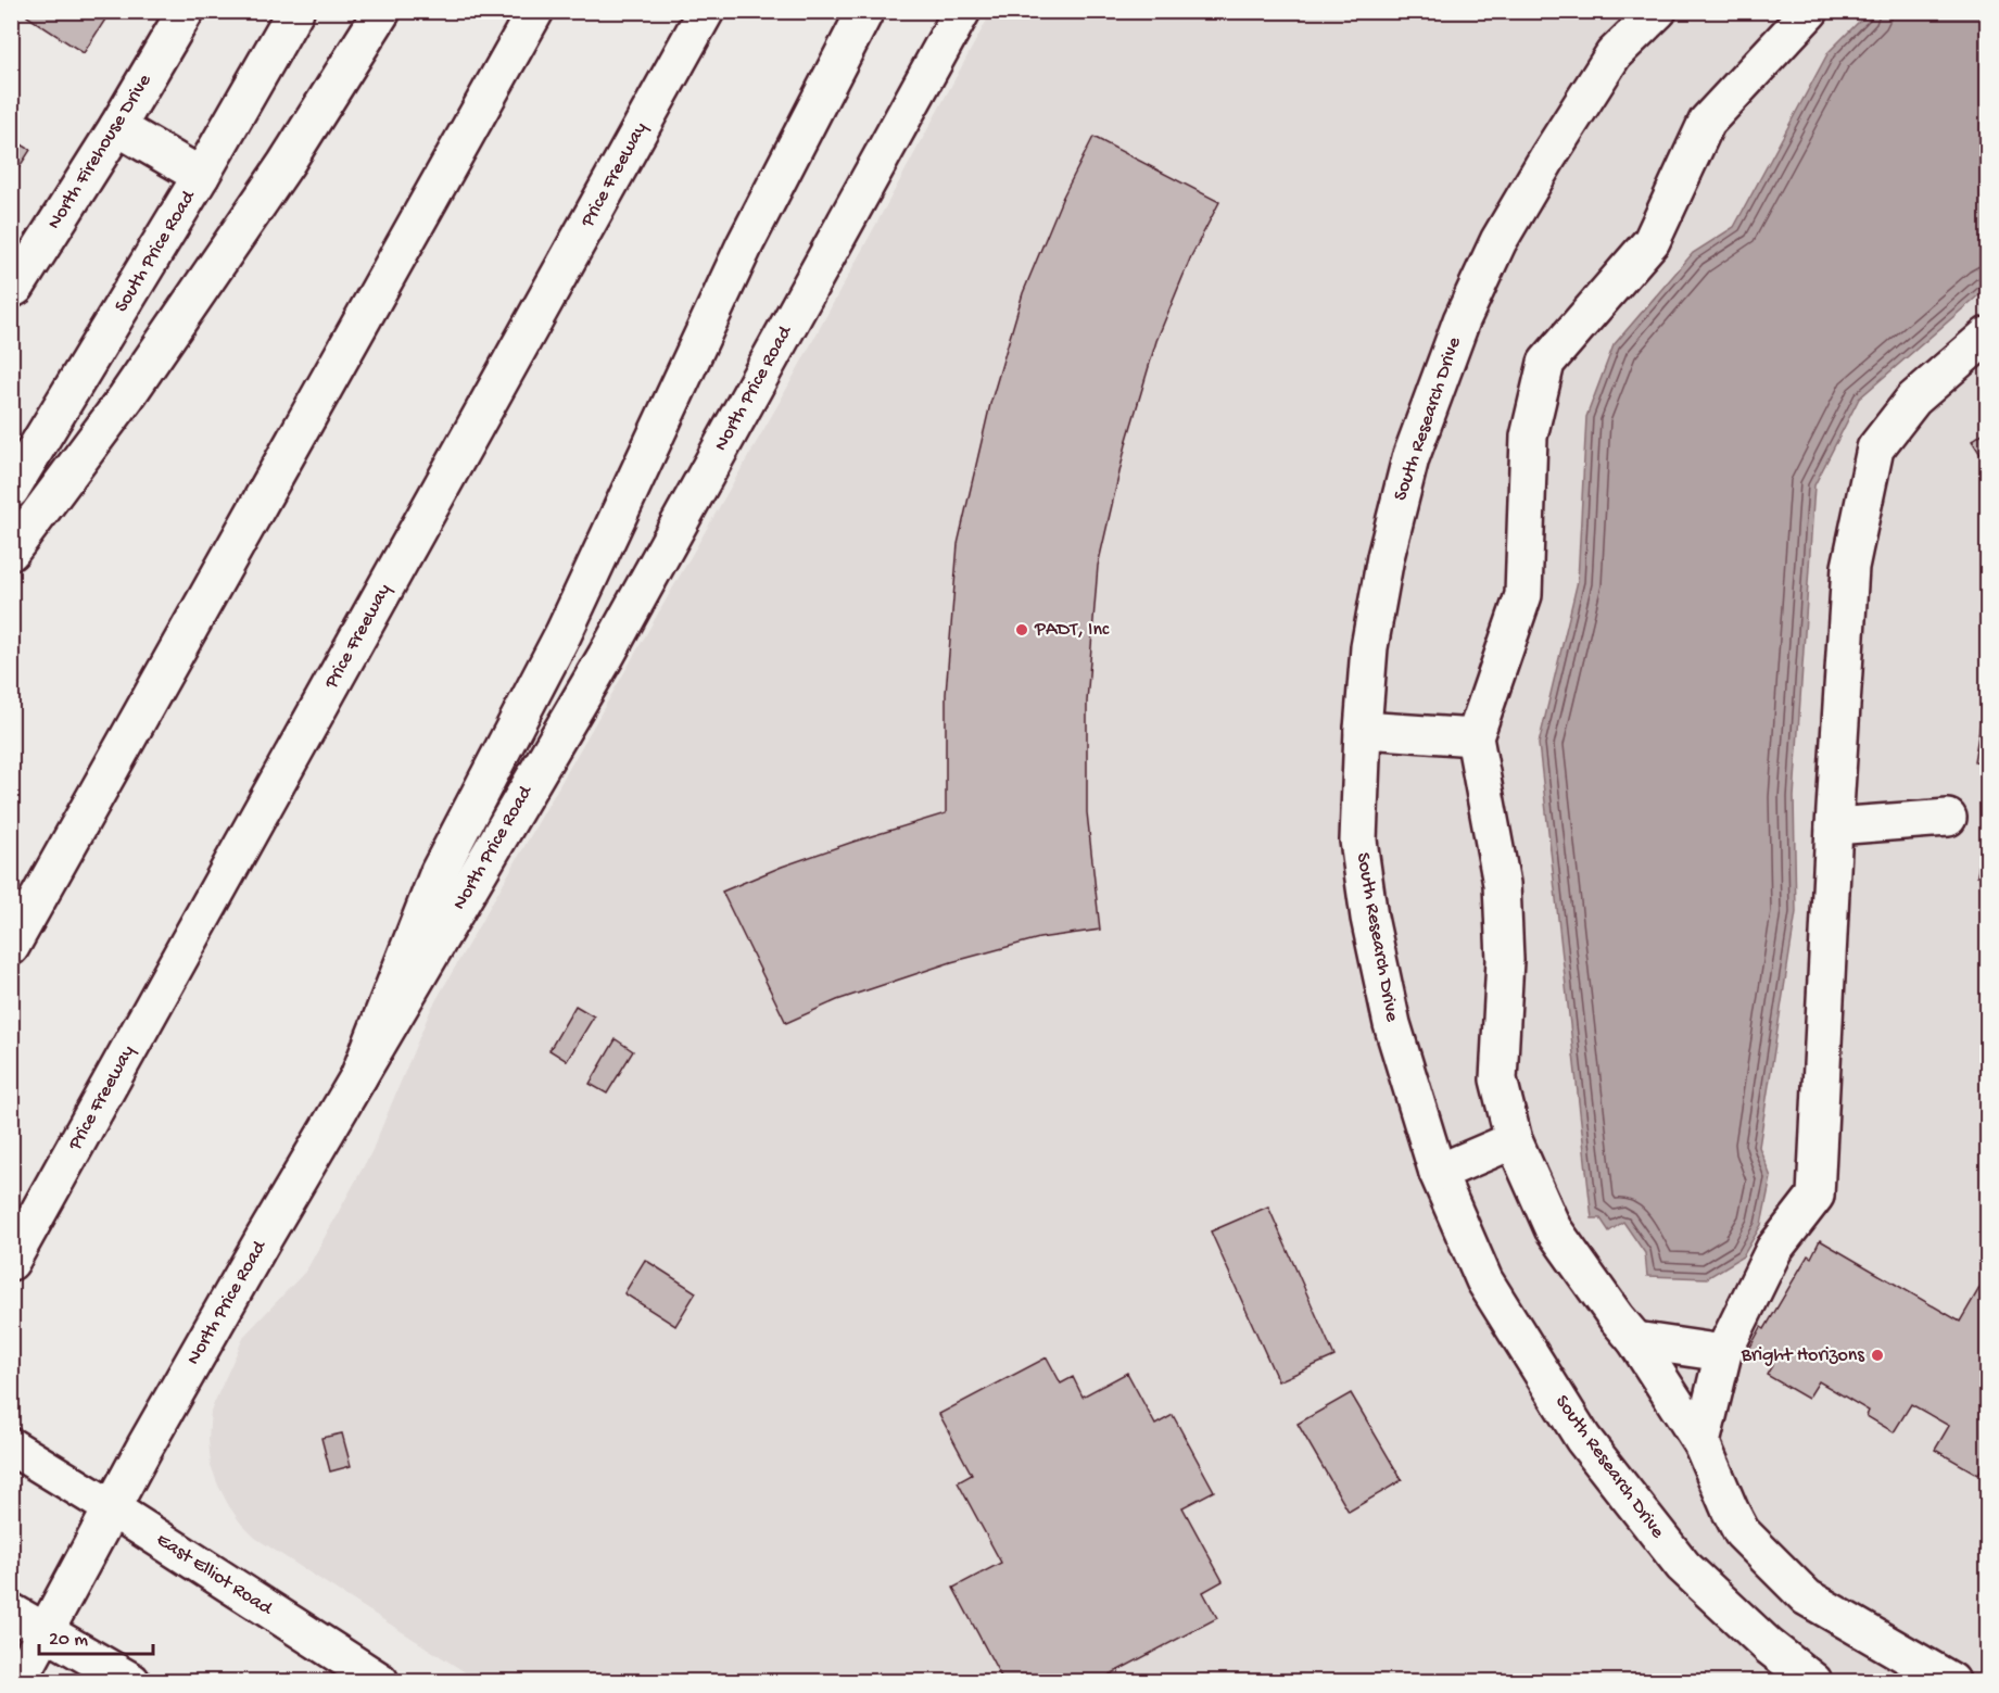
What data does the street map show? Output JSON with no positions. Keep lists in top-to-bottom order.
{
  "streets": {
    "main road": [
      "North Firehouse Drive",
      "Price Freeway",
      "South Price Road",
      "North Price Road",
      "South Research Drive",
      "East Elliot Road"
    ]
  },
  "crossings": [
    ["North Price Road", "East Elliot Road"]
  ],
  "places": ["PADT, Inc", "Bright Horizons"],
  "scale_bar": "20 m"
}
